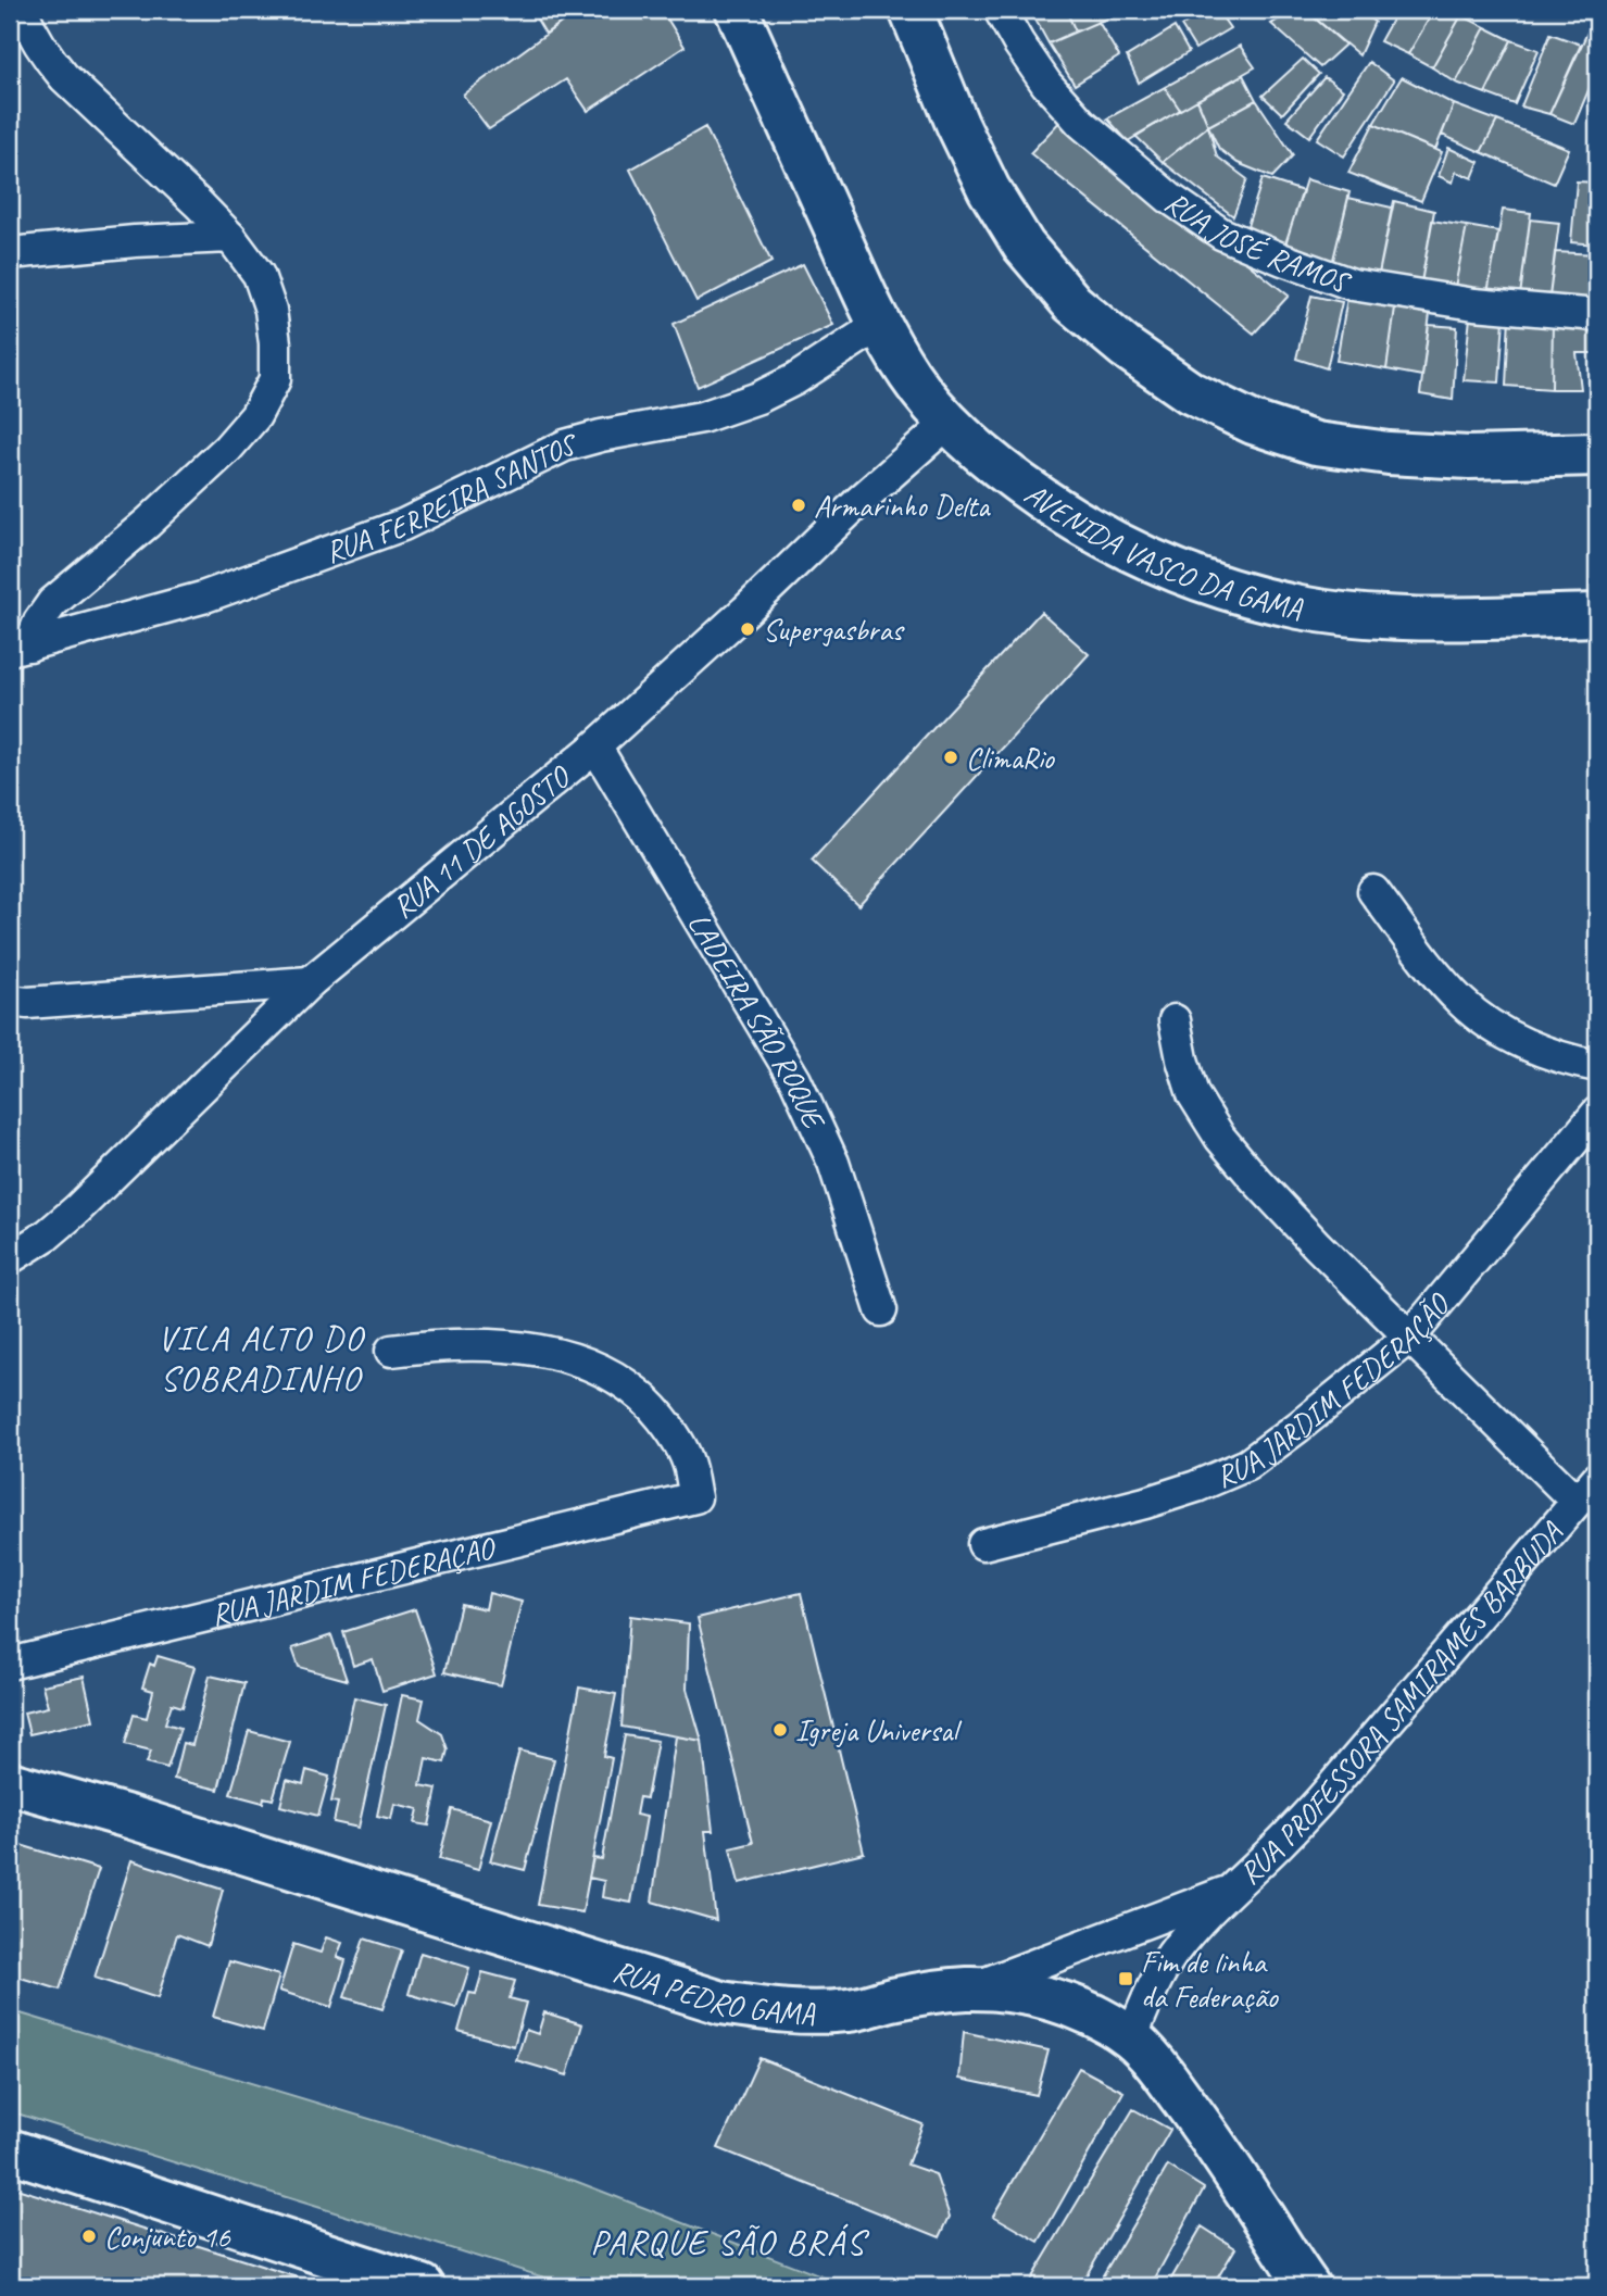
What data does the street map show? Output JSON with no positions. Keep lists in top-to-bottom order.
{
  "streets": {
    "main road": ["AVENIDA VASCO DA GAMA", "RUA PEDRO GAMA"],
    "street": [
      "RUA JOSÉ RAMOS",
      "RUA FERREIRA SANTOS",
      "RUA 11 DE AGOSTO",
      "LADEIRA SÃO ROQUE",
      "RUA JARDIM FEDERAÇÃO",
      "RUA PROFESSORA SAMIRAMES BARBUDA"
    ]
  },
  "crossings": [
    ["RUA FERREIRA SANTOS", "AVENIDA VASCO DA GAMA"],
    ["AVENIDA VASCO DA GAMA", "RUA 11 DE AGOSTO"],
    ["RUA 11 DE AGOSTO", "LADEIRA SÃO ROQUE"],
    ["RUA PROFESSORA SAMIRAMES BARBUDA", "RUA PEDRO GAMA"]
  ],
  "districts": ["VILA ALTO DO SOBRADINHO", "PARQUE SÃO BRÁS"],
  "places": {
    "other": [
      "Armarinho Delta",
      "Supergasbras",
      "ClimaRio",
      "Igreja Universal",
      "Conjunto 16"
    ],
    "transit": ["Fim de linha da Federação"]
  }
}
